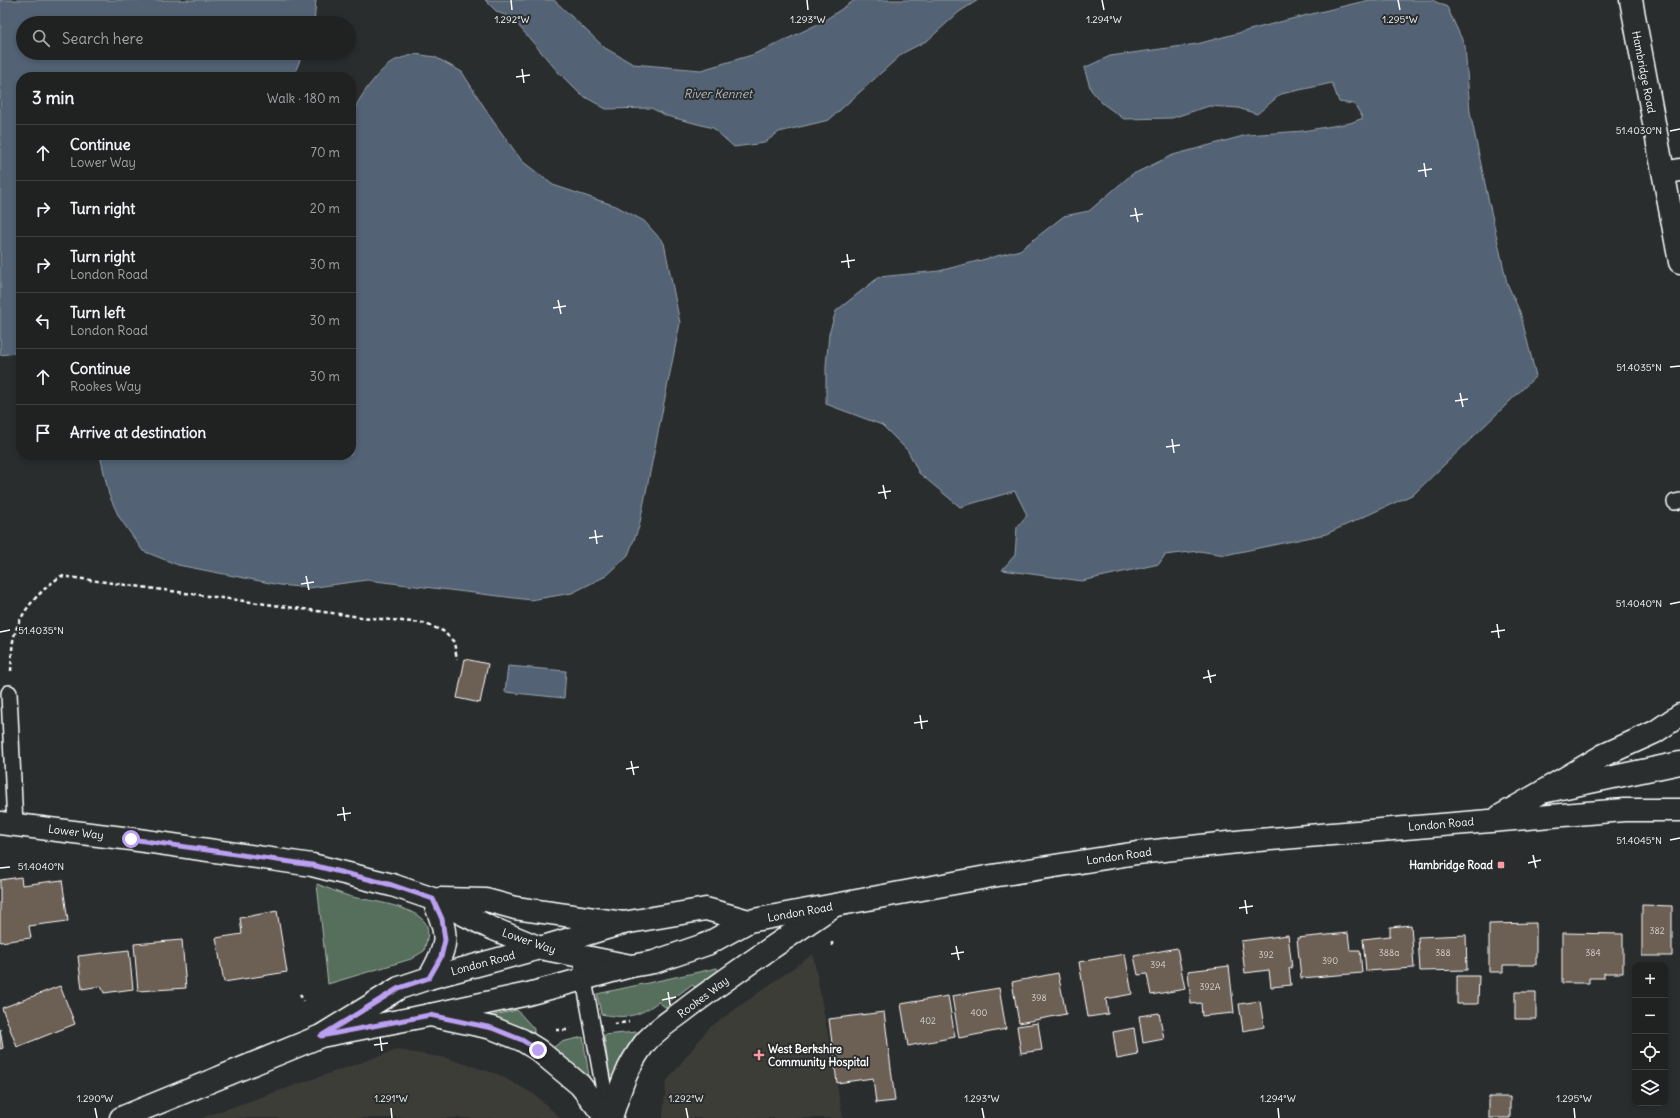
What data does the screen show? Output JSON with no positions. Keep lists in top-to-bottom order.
{
  "streets": {
    "main road": [
      "Hambridge Road",
      "London Road",
      "Lower Way",
      "Rookes Way"
    ]
  },
  "crossings": [
    ["London Road", "Lower Way"],
    ["London Road", "Rookes Way"]
  ],
  "water": ["River Kennet"],
  "places": {
    "transit": ["Hambridge Road"],
    "health": ["West Berkshire Community Hospital"]
  },
  "house_numbers": [
    "382",
    "388a",
    "388",
    "384",
    "392",
    "390",
    "394",
    "392A",
    "398",
    "400",
    "402"
  ],
  "page": {
    "search": "Search here",
    "heading": ["3 min", "Walk · 180 m"],
    "list": [
      ["Continue", "Lower Way", "70 m"],
      ["Turn right", "20 m"],
      ["Turn right", "London Road", "30 m"],
      ["Turn left", "London Road", "30 m"],
      ["Continue", "Rookes Way", "30 m"],
      "Arrive at destination"
    ],
    "map_buttons": ["+", "−"]
  },
  "coordinates": [
    "1.292°W",
    "1.293°W",
    "1.294°W",
    "1.295°W",
    "51.4030°N",
    "51.4035°N",
    "51.4040°N",
    "51.4045°N",
    "1.290°W",
    "1.291°W"
  ]
}
